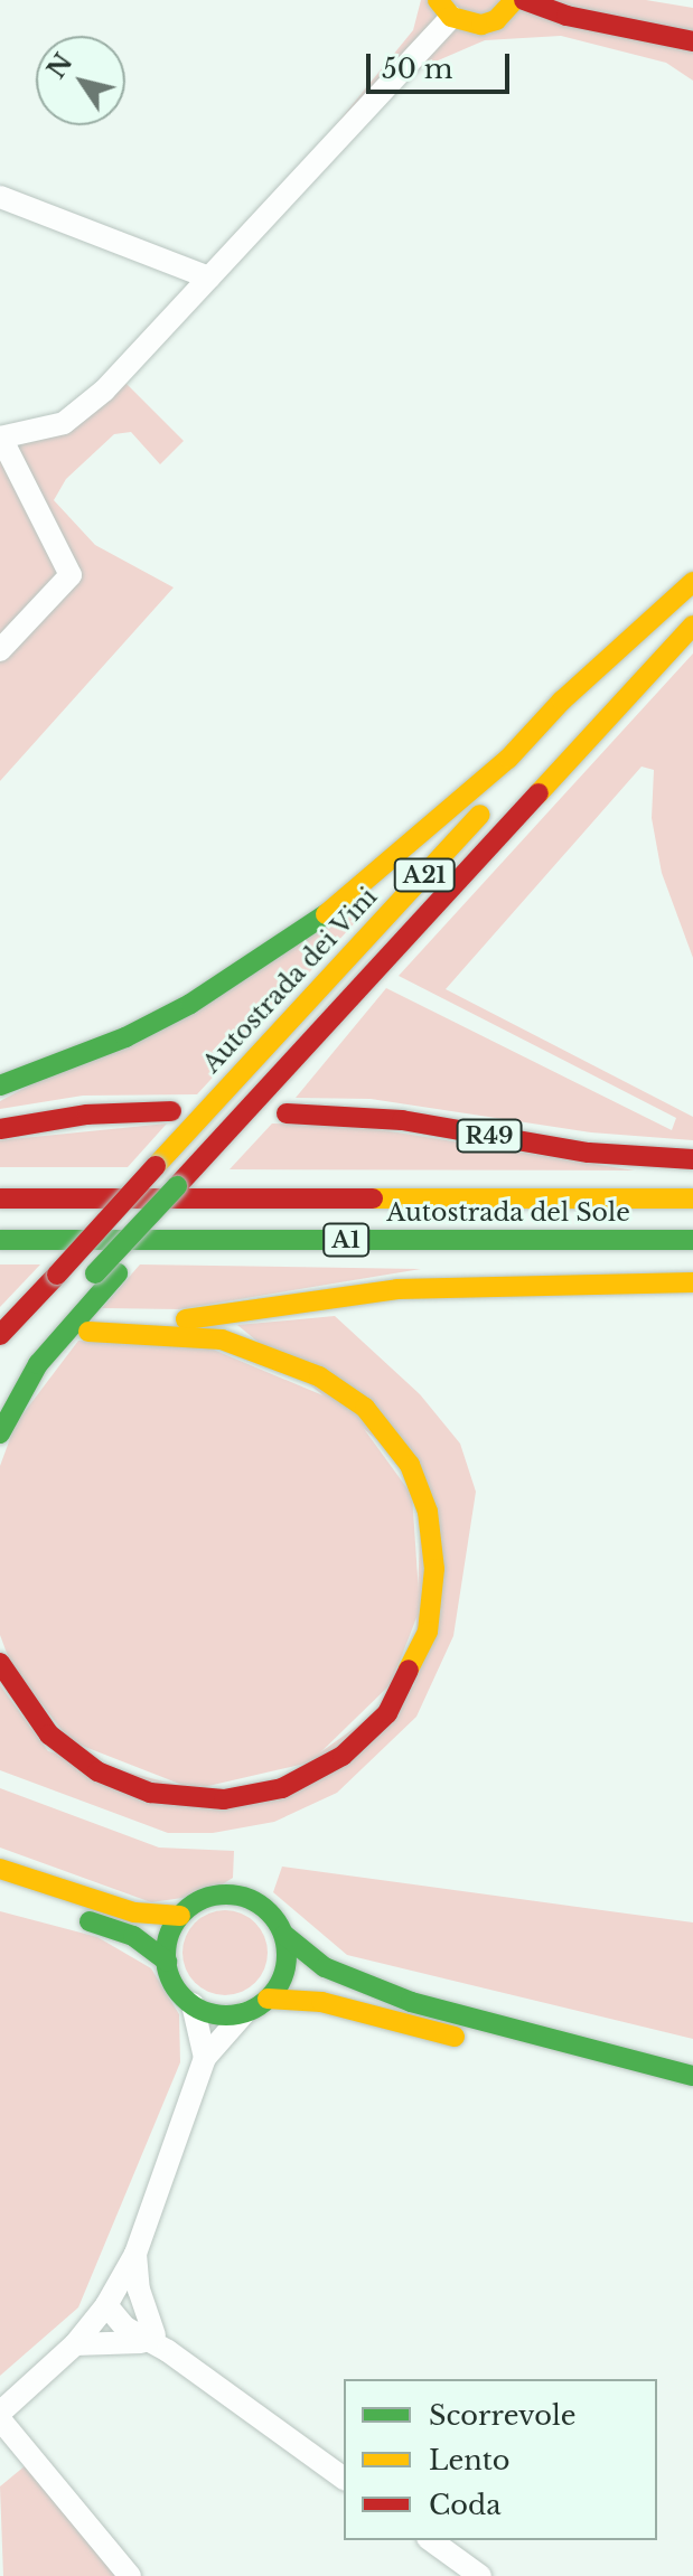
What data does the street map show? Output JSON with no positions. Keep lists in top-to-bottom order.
{
  "streets": {
    "main road": [
      "A21",
      "Autostrada dei Vini",
      "R49",
      "Autostrada del Sole",
      "A1"
    ]
  },
  "legend": ["Scorrevole", "Lento", "Coda"],
  "scale_bar": "50 m",
  "north": "top left"
}
